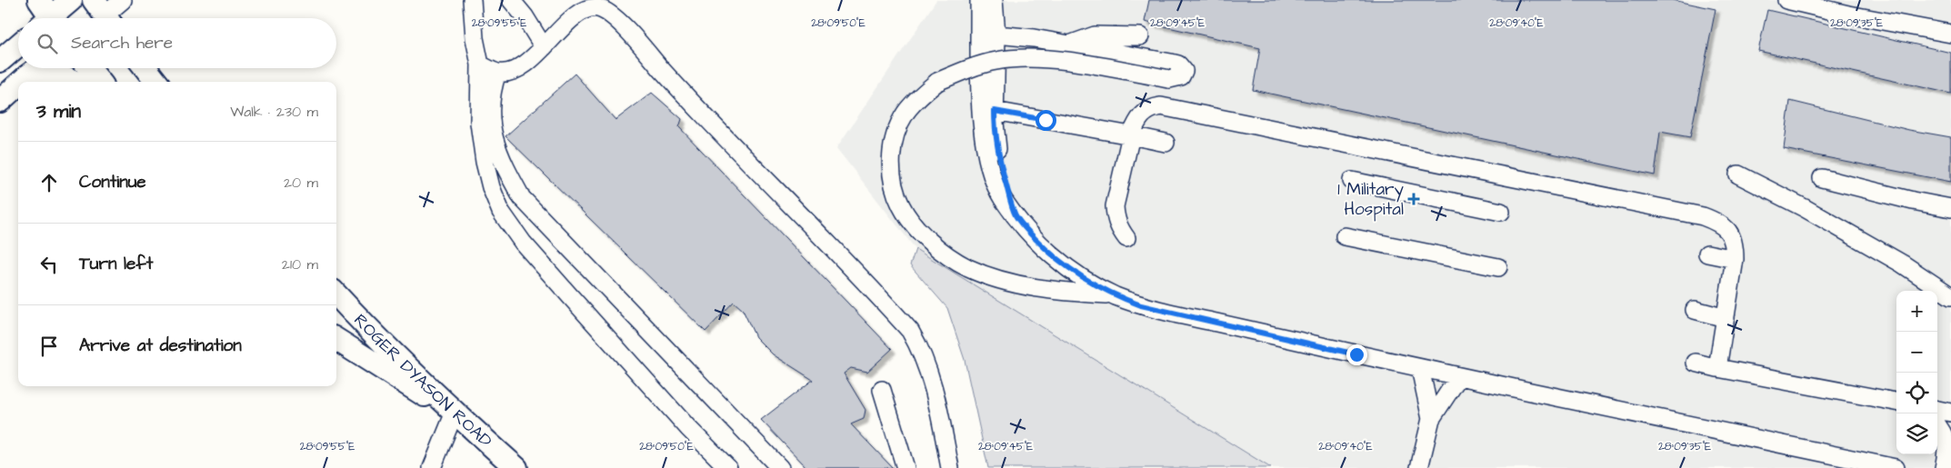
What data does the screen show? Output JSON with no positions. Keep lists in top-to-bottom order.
{
  "streets": {
    "main road": ["ROGER DYASON ROAD"]
  },
  "places": {
    "health": ["1 Military Hospital"]
  },
  "page": {
    "search": "Search here",
    "heading": ["3 min", "Walk · 230 m"],
    "list": [
      ["Continue", "20 m"],
      ["Turn left", "210 m"],
      "Arrive at destination"
    ],
    "map_buttons": ["+", "−"]
  },
  "coordinates": [
    "28°09'55\"E",
    "28°09'50\"E",
    "28°09'45\"E",
    "28°09'40\"E",
    "28°09'35\"E"
  ]
}
